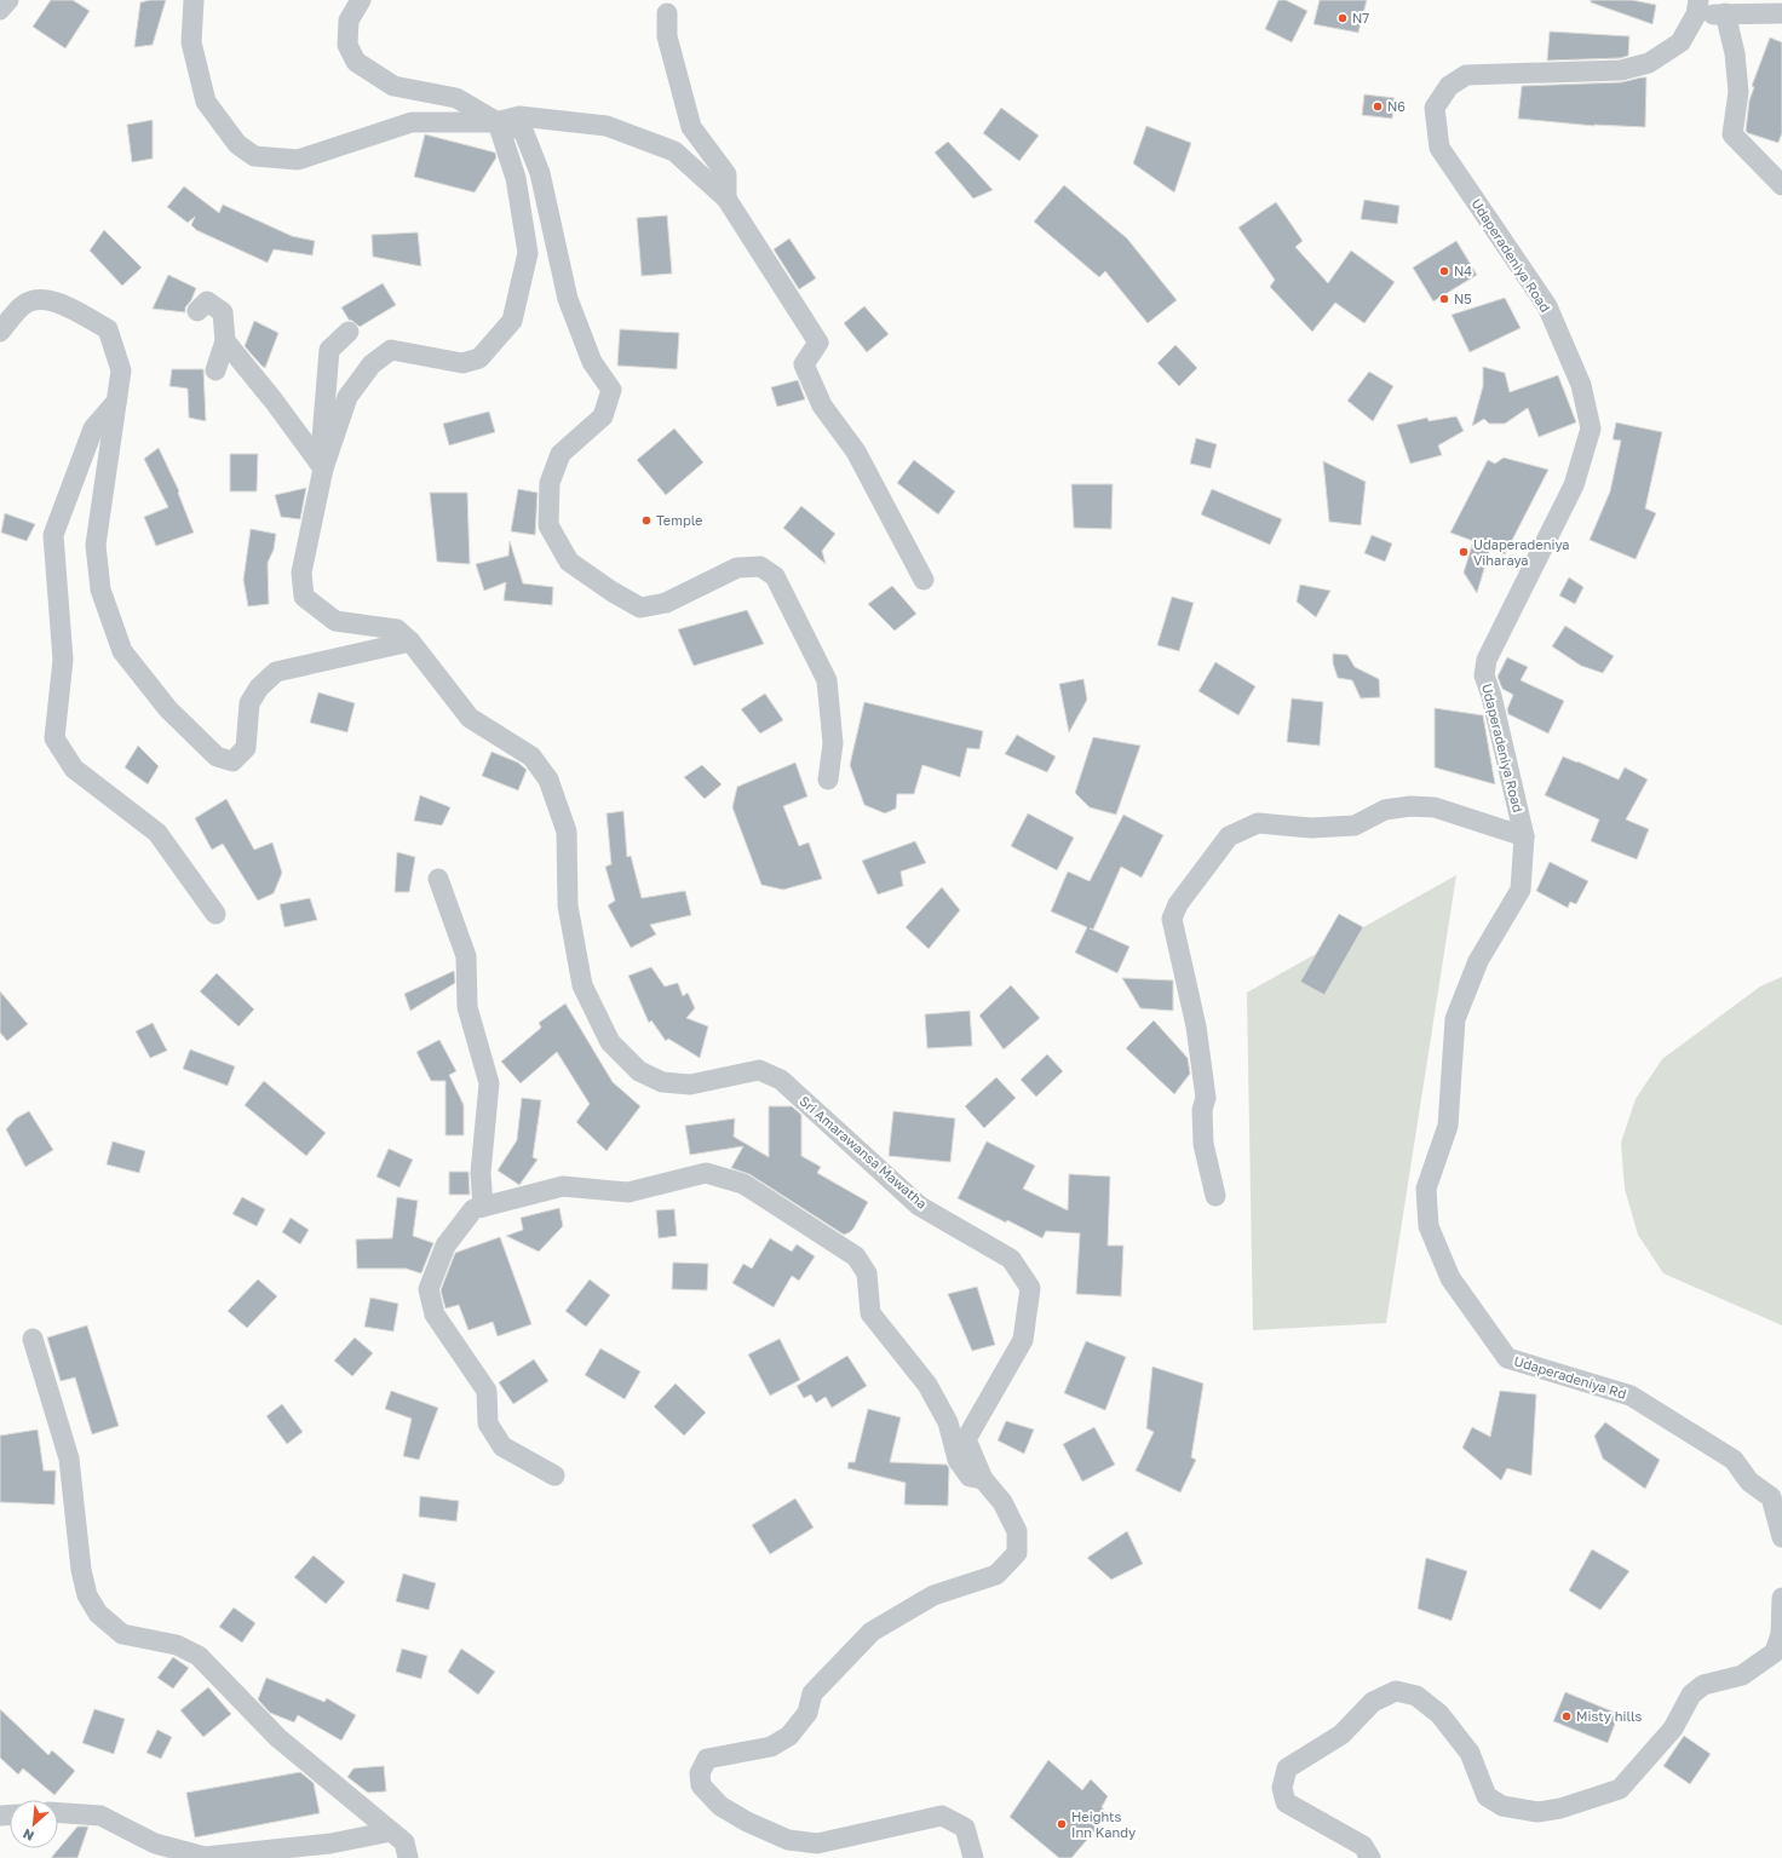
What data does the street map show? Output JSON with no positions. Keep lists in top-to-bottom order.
{
  "streets": {
    "street": ["Udaperadeniya Road", "Sri Amarawansa Mawatha", "Udaperadeniya Rd"]
  },
  "crossings": [
    ["Udaperadeniya Road", "Udaperadeniya Rd"]
  ],
  "places": [
    "N7",
    "N6",
    "N4",
    "N5",
    "Temple",
    "Udaperadeniya Viharaya",
    "Misty hills",
    "Heights Inn Kandy"
  ],
  "north": "bottom left"
}
